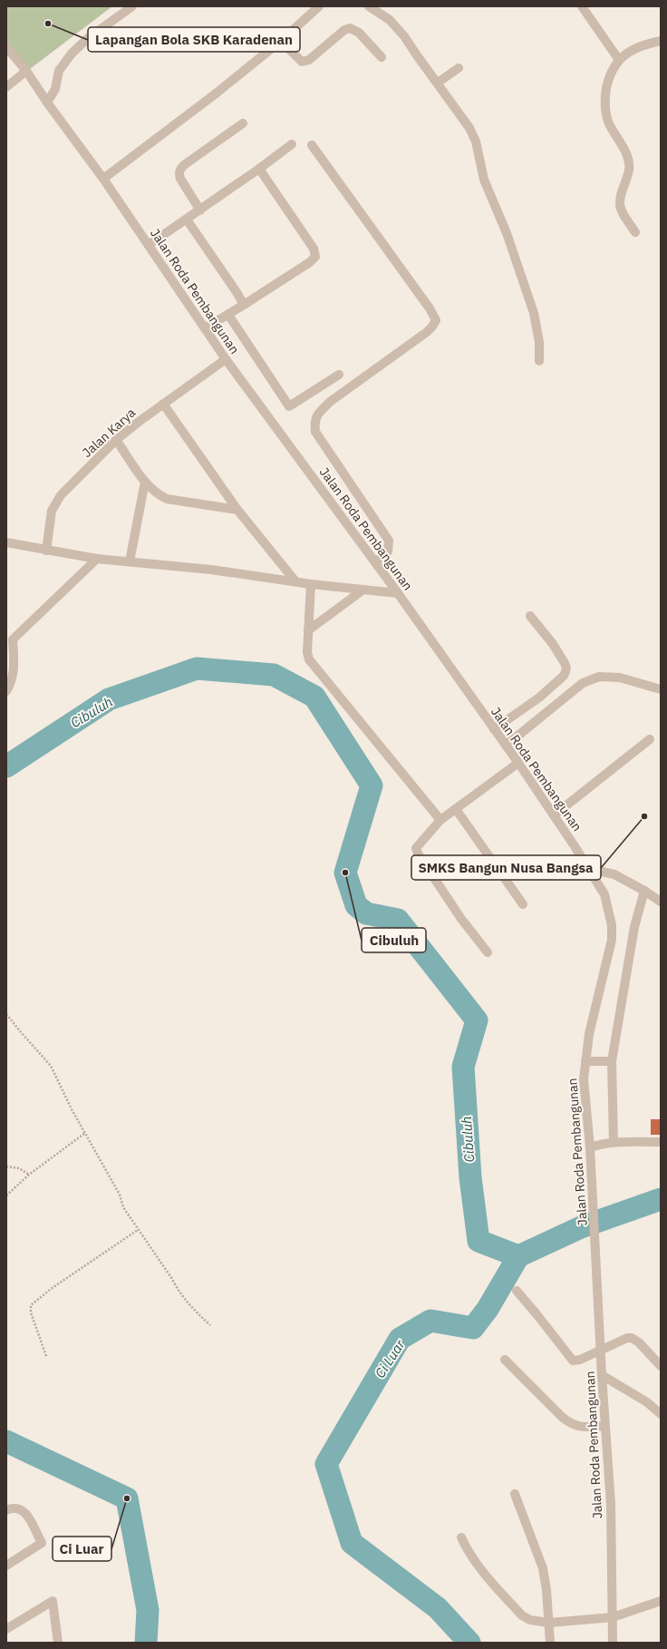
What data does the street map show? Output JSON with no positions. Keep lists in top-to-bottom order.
{
  "streets": {
    "street": ["Jalan Roda Pembangunan", "Jalan Karya"]
  },
  "crossings": [
    ["Jalan Roda Pembangunan", "Jalan Karya"]
  ],
  "water": ["Cibuluh", "Ci Luar"],
  "places": [
    "Lapangan Bola SKB Karadenan",
    "SMKS Bangun Nusa Bangsa",
    "Cibuluh",
    "Ci Luar"
  ]
}
